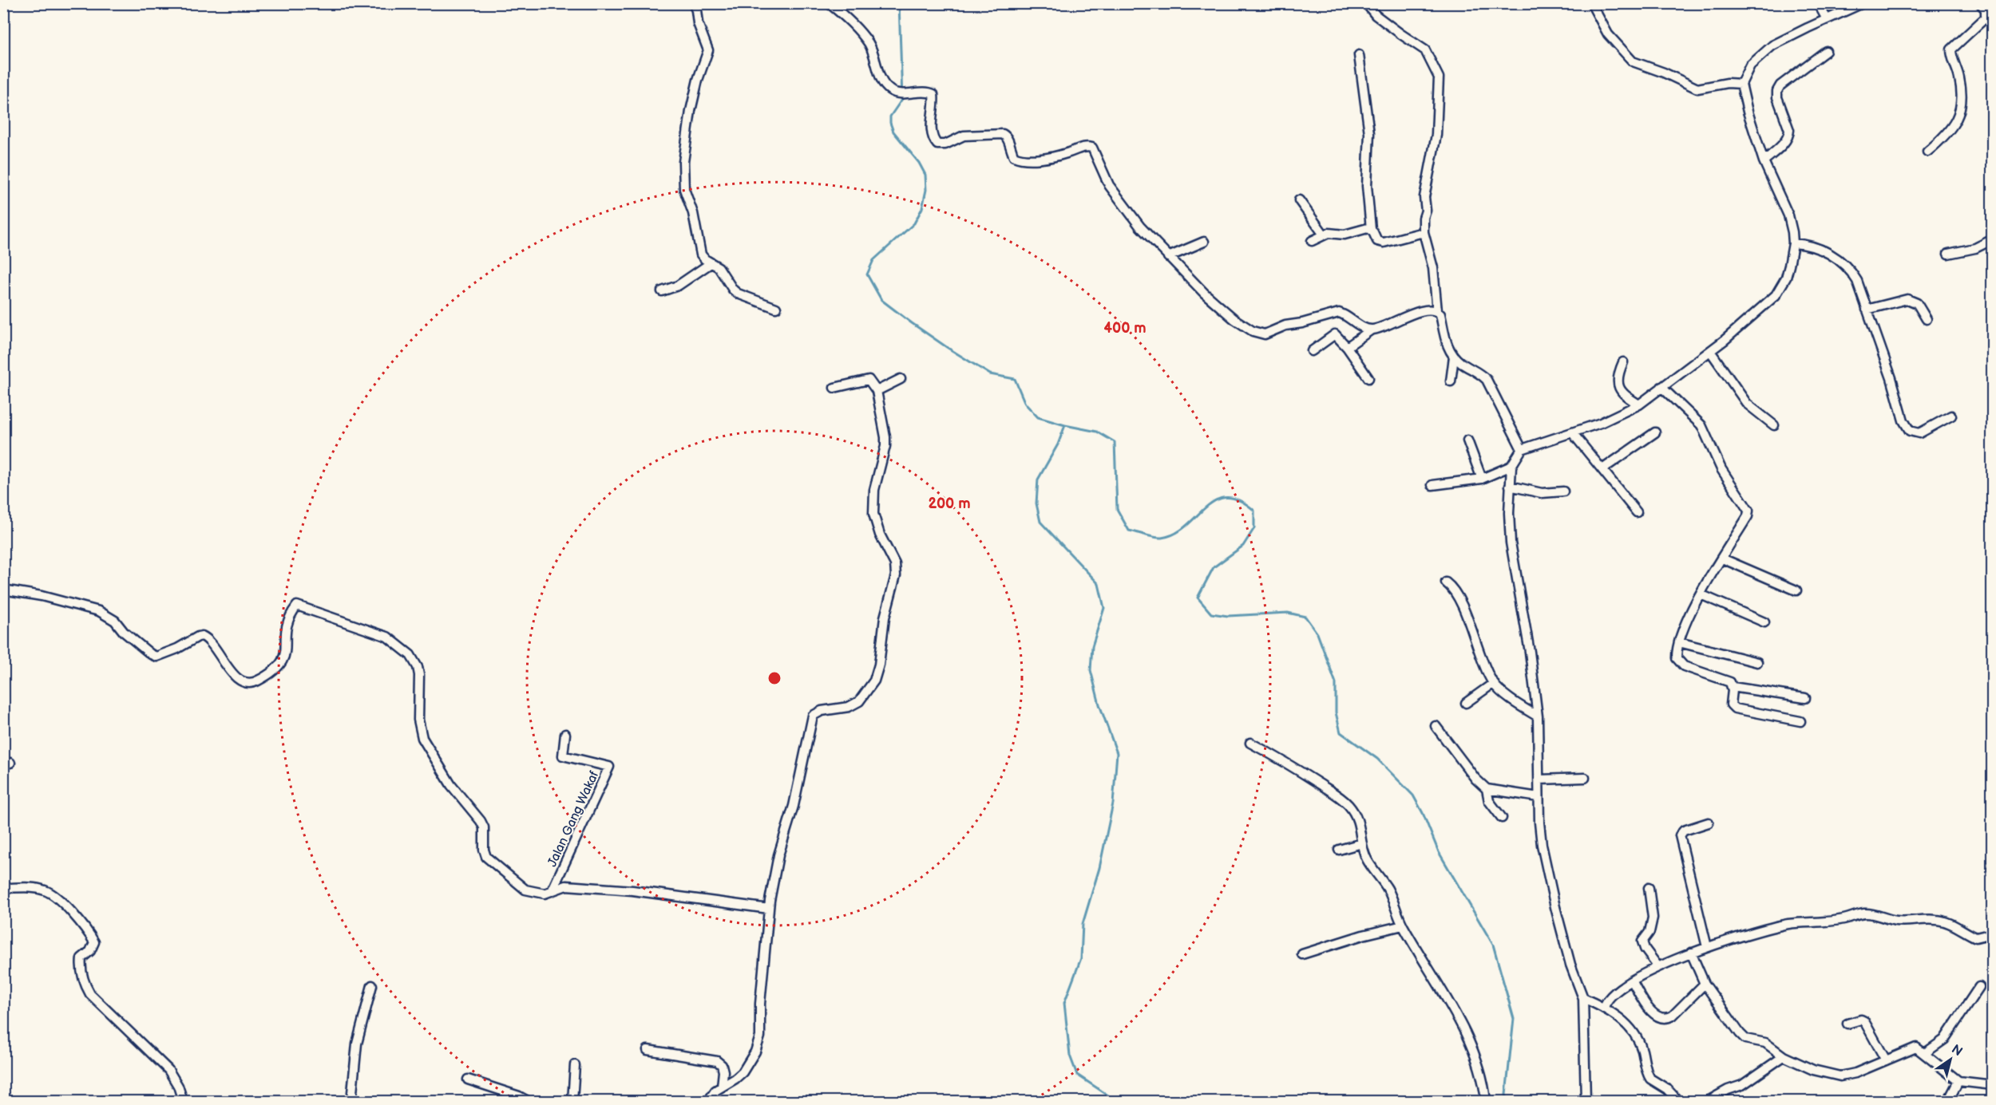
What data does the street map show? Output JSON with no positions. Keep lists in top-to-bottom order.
{
  "streets": {
    "street": ["Jalan Gang Wakaf"]
  },
  "north": "top right",
  "rings": ["400 m", "200 m"]
}
